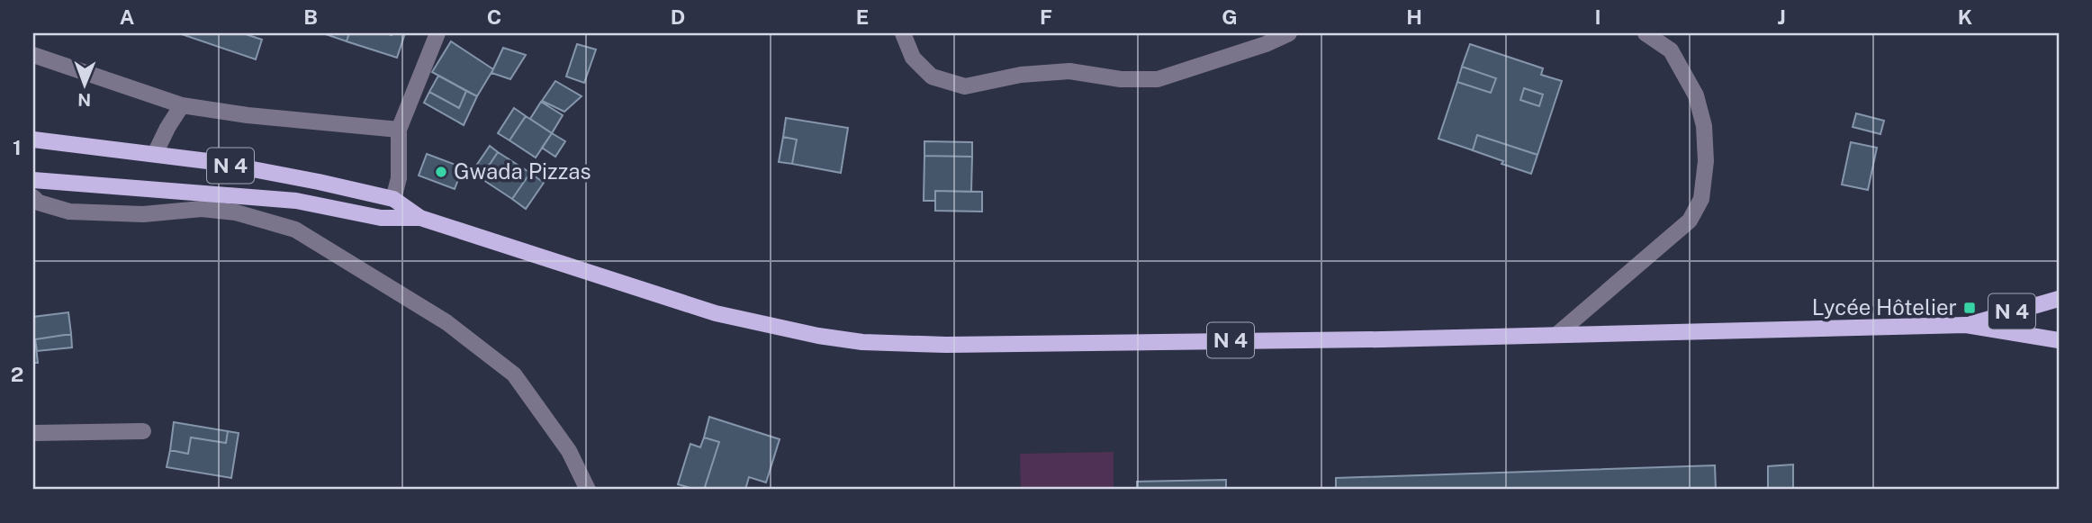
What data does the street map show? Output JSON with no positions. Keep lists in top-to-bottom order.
{
  "streets": {
    "main road": ["N 4"]
  },
  "places": {
    "other": ["Gwada Pizzas"],
    "transit": ["Lycée Hôtelier"]
  },
  "north": "bottom",
  "grid": {
    "columns": [
      "A",
      "B",
      "C",
      "D",
      "E",
      "F",
      "G",
      "H",
      "I",
      "J",
      "K"
    ],
    "rows": ["1", "2"]
  }
}
